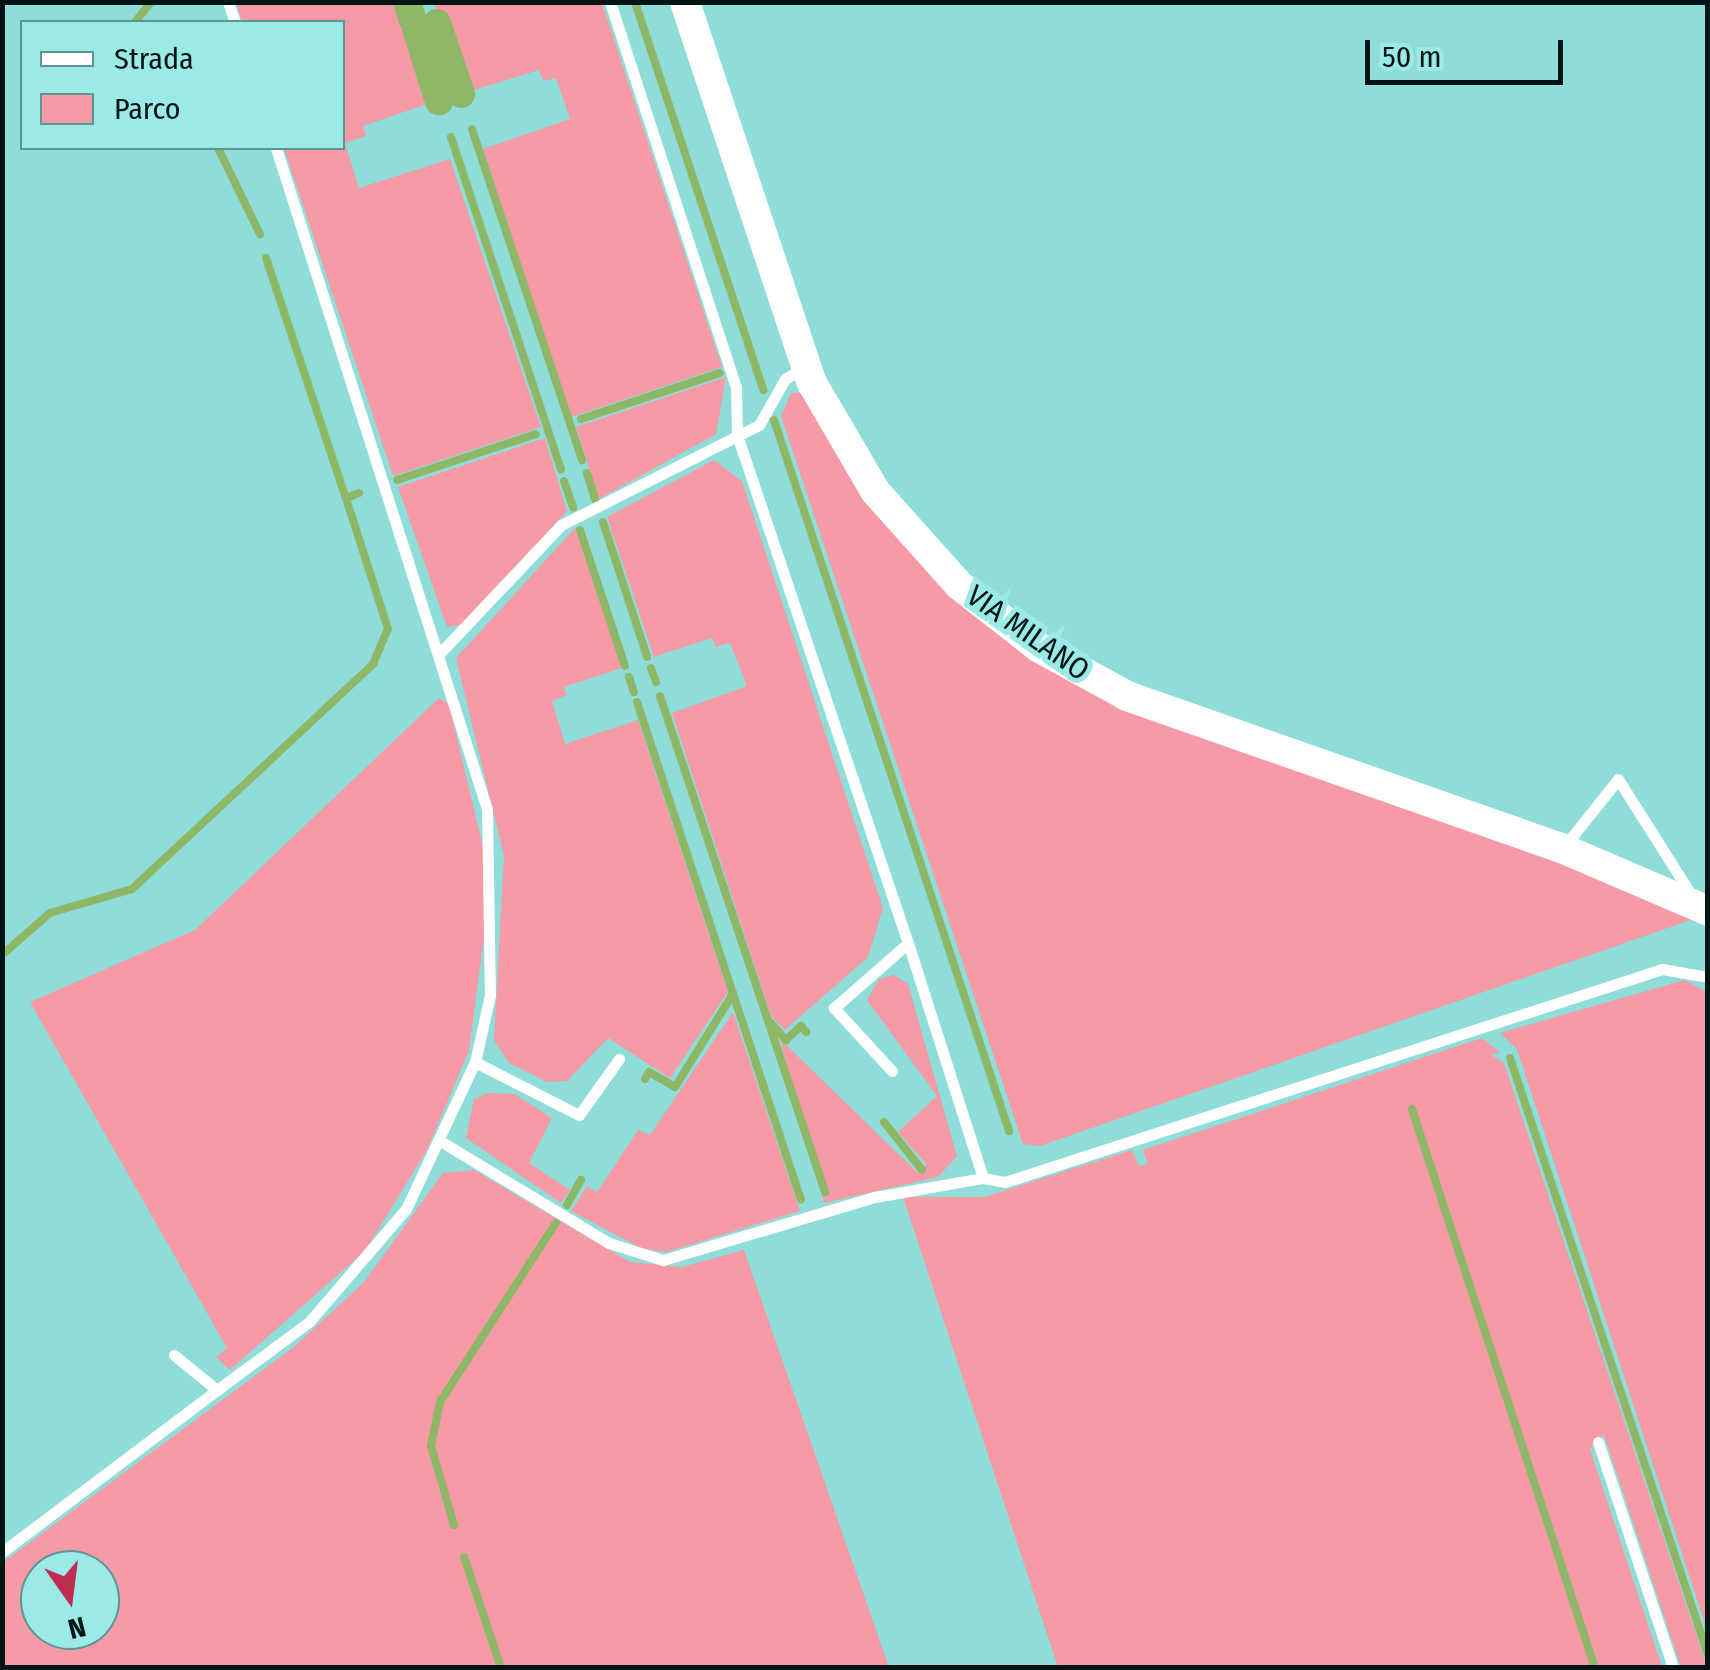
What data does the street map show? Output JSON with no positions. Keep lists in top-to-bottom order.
{
  "streets": {
    "street": ["VIA MILANO"]
  },
  "legend": ["Strada", "Parco"],
  "scale_bar": "50 m",
  "north": "bottom"
}
